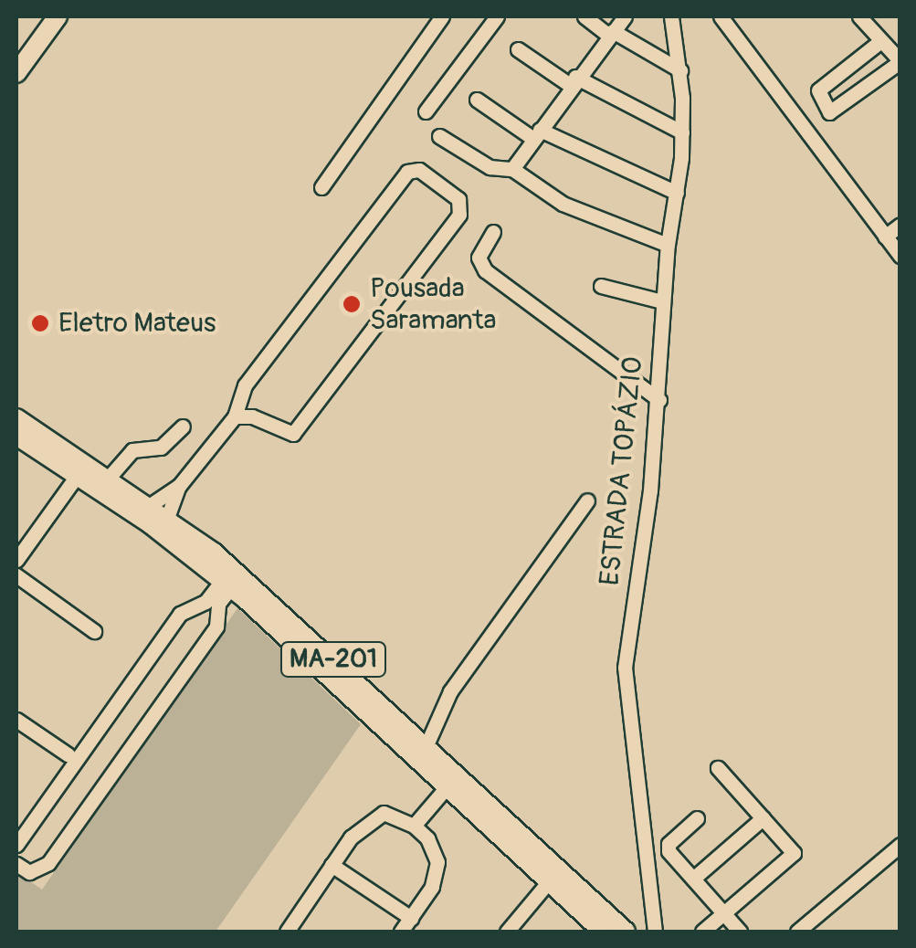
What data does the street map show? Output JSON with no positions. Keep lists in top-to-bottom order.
{
  "streets": {
    "main road": ["MA-201"],
    "street": ["ESTRADA TOPÁZIO"]
  },
  "places": ["Pousada Saramanta", "Eletro Mateus"]
}
